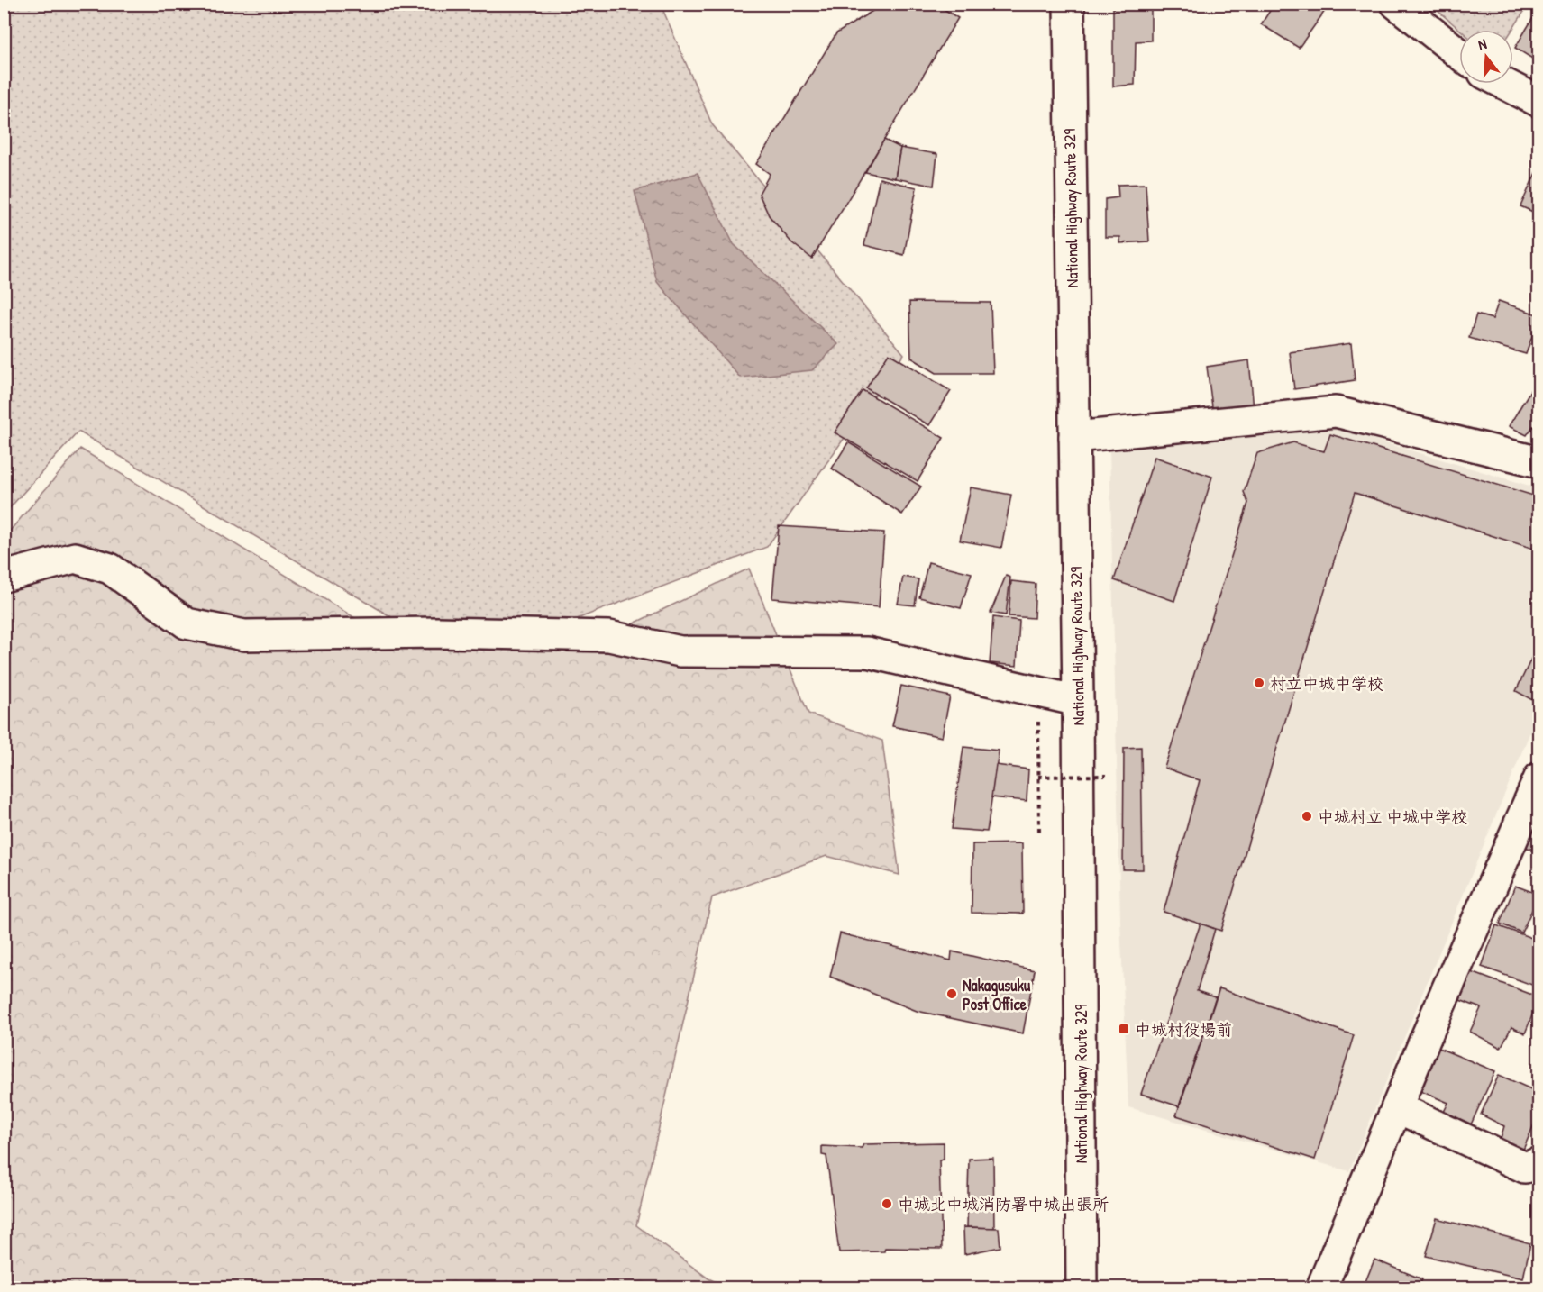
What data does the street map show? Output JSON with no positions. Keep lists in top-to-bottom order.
{
  "streets": {
    "main road": ["National Highway Route 329"]
  },
  "places": {
    "other": [
      "村立中城中学校",
      "中城村立 中城中学校",
      "Nakagusuku Post Office",
      "中城北中城消防署中城出張所"
    ],
    "transit": ["中城村役場前"]
  },
  "north": "top"
}
